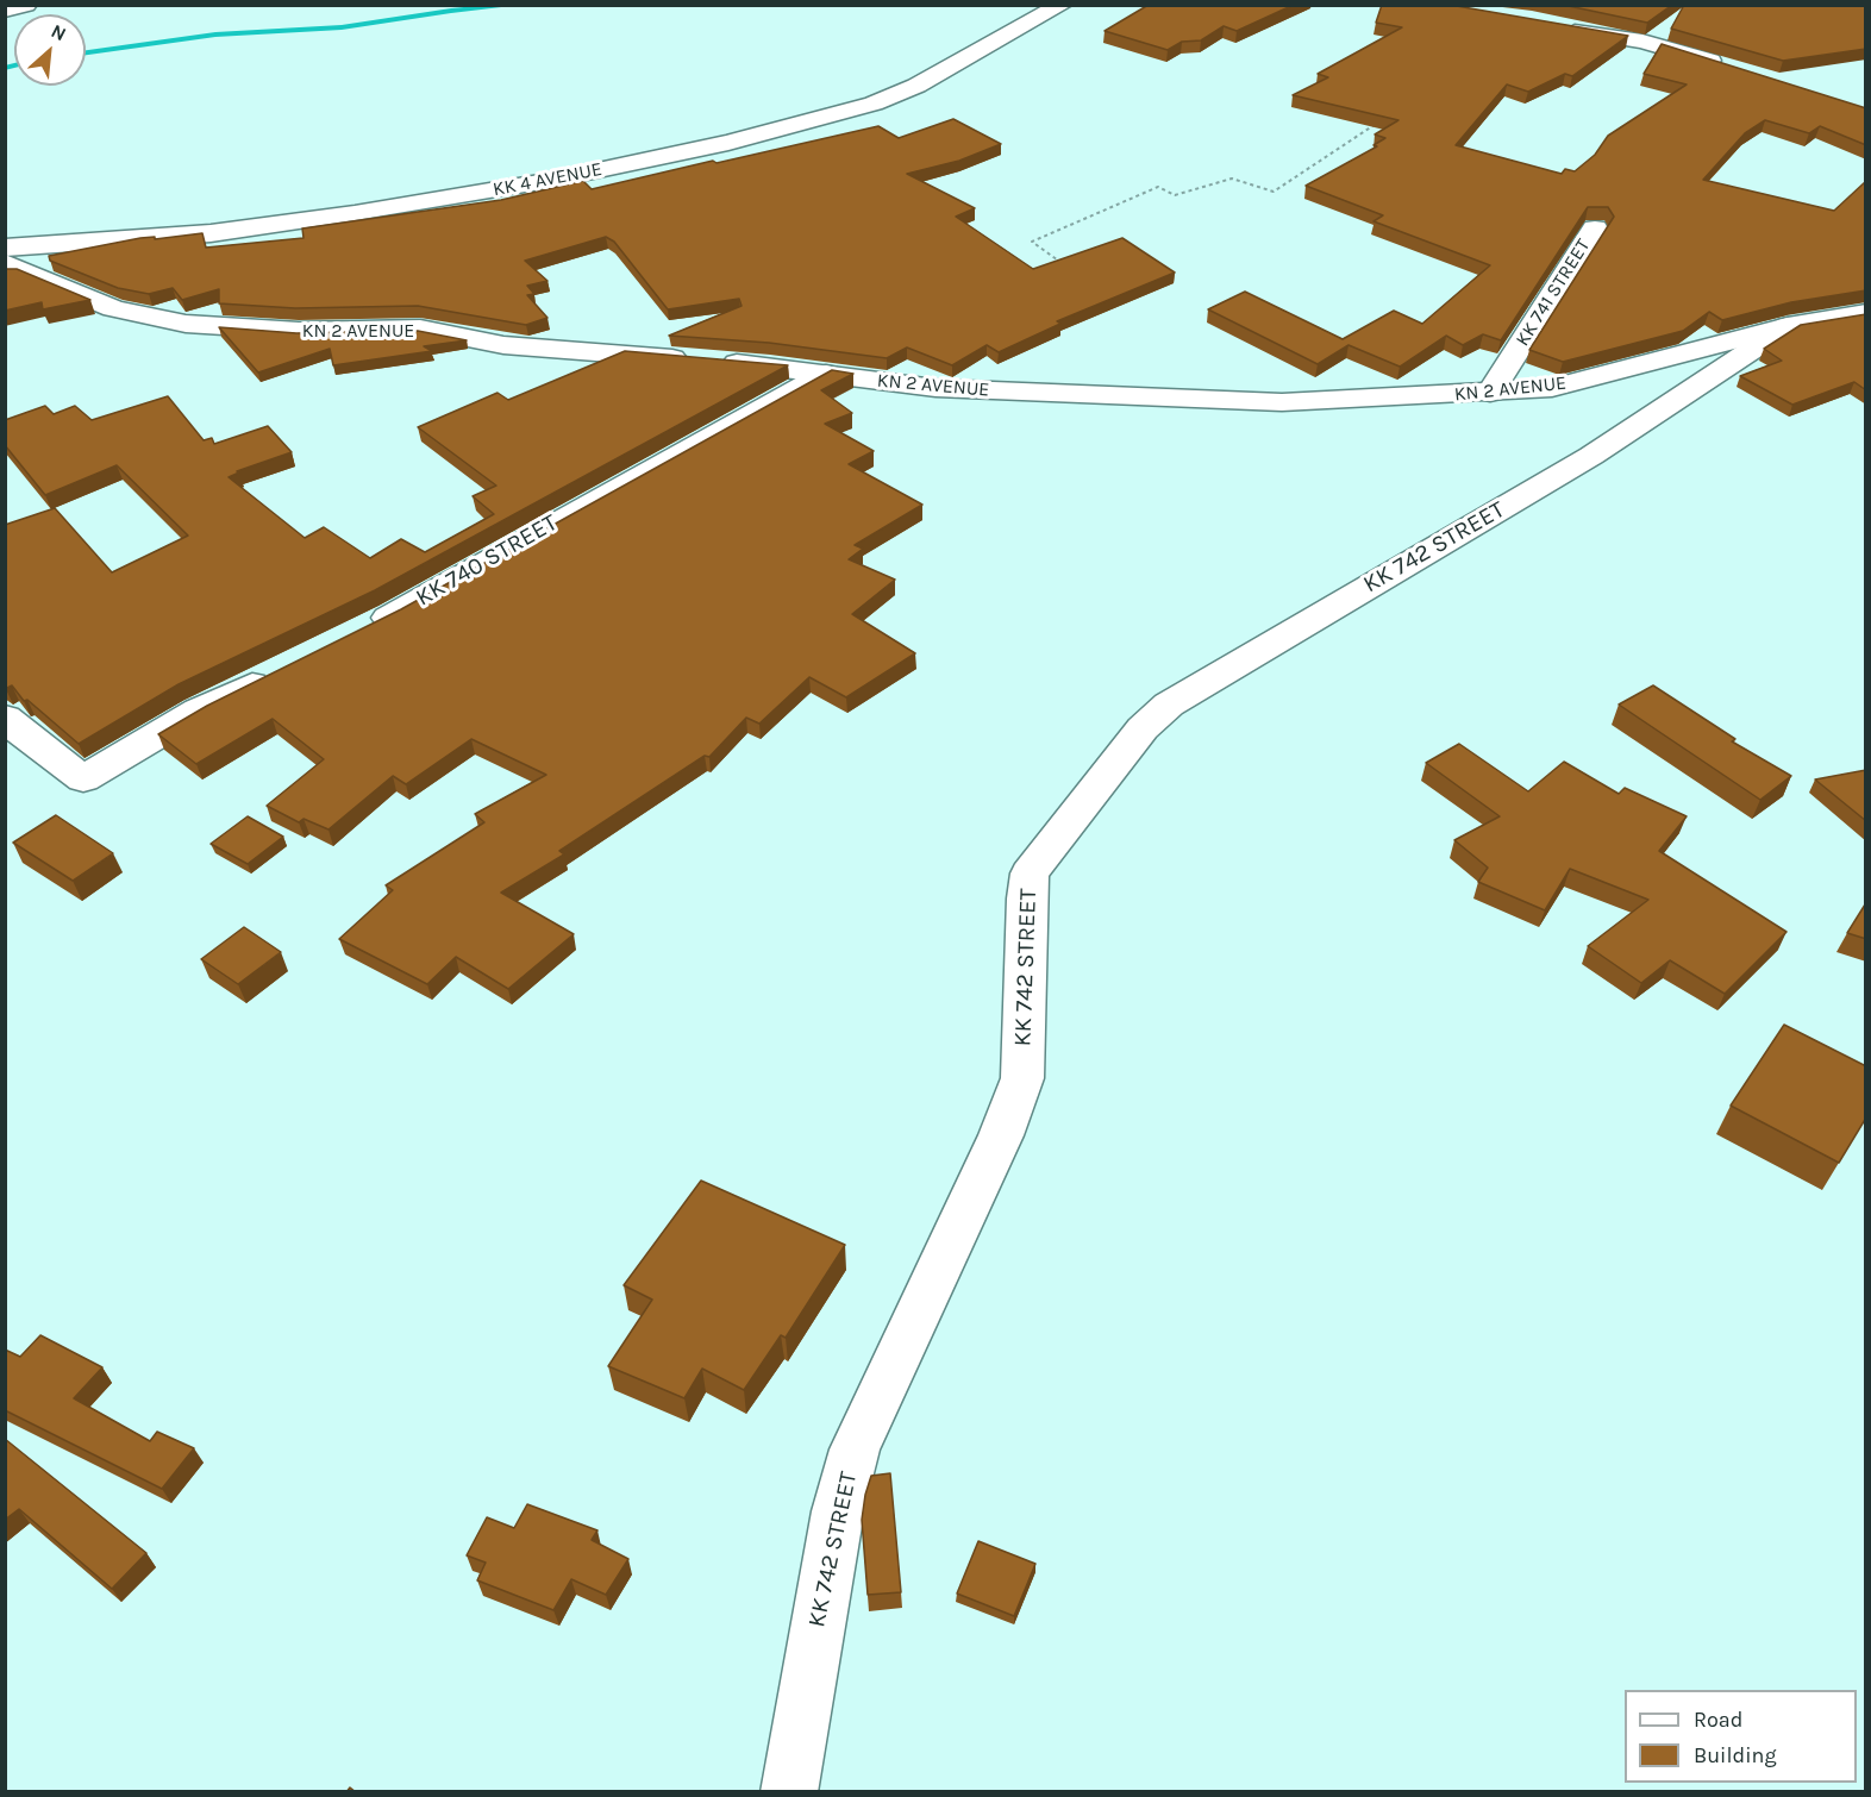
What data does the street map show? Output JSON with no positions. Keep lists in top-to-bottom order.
{
  "streets": {
    "street": [
      "KK 4 AVENUE",
      "KK 741 STREET",
      "KN 2 AVENUE",
      "KK 742 STREET",
      "KK 740 STREET"
    ]
  },
  "crossings": [
    ["KK 741 STREET", "KN 2 AVENUE"],
    ["KN 2 AVENUE", "KK 742 STREET"],
    ["KN 2 AVENUE", "KK 740 STREET"]
  ],
  "legend": ["Road", "Building"],
  "north": "top right"
}
